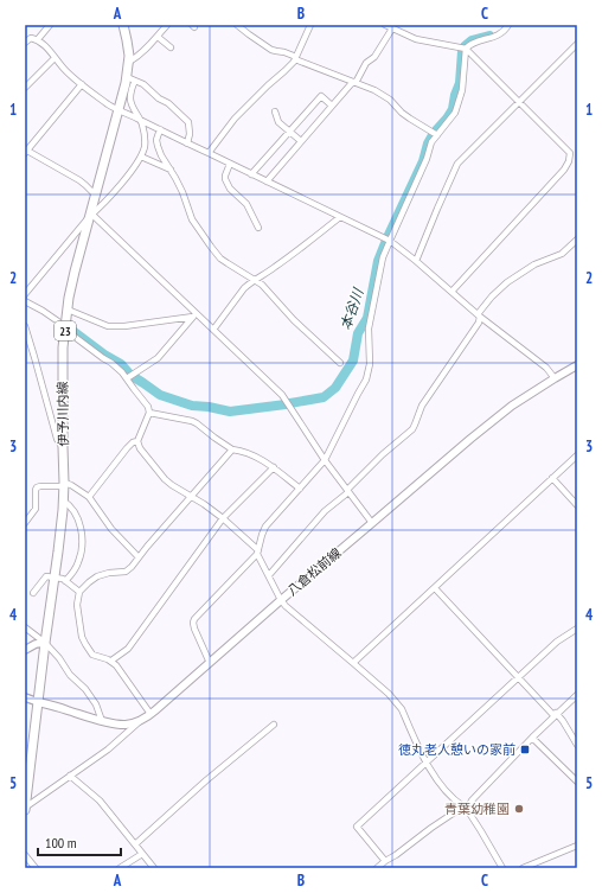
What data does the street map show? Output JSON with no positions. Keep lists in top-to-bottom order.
{
  "streets": {
    "main road": ["23", "伊予川内線", "八倉松前線"]
  },
  "crossings": [
    ["伊予川内線", "八倉松前線"]
  ],
  "water": ["本谷川"],
  "places": {
    "transit": ["徳丸老人憩いの家前"],
    "other": ["青葉幼稚園"]
  },
  "scale_bar": "100 m",
  "grid": {
    "columns": ["A", "B", "C"],
    "rows": [
      "1",
      "2",
      "3",
      "4",
      "5"
    ]
  }
}
